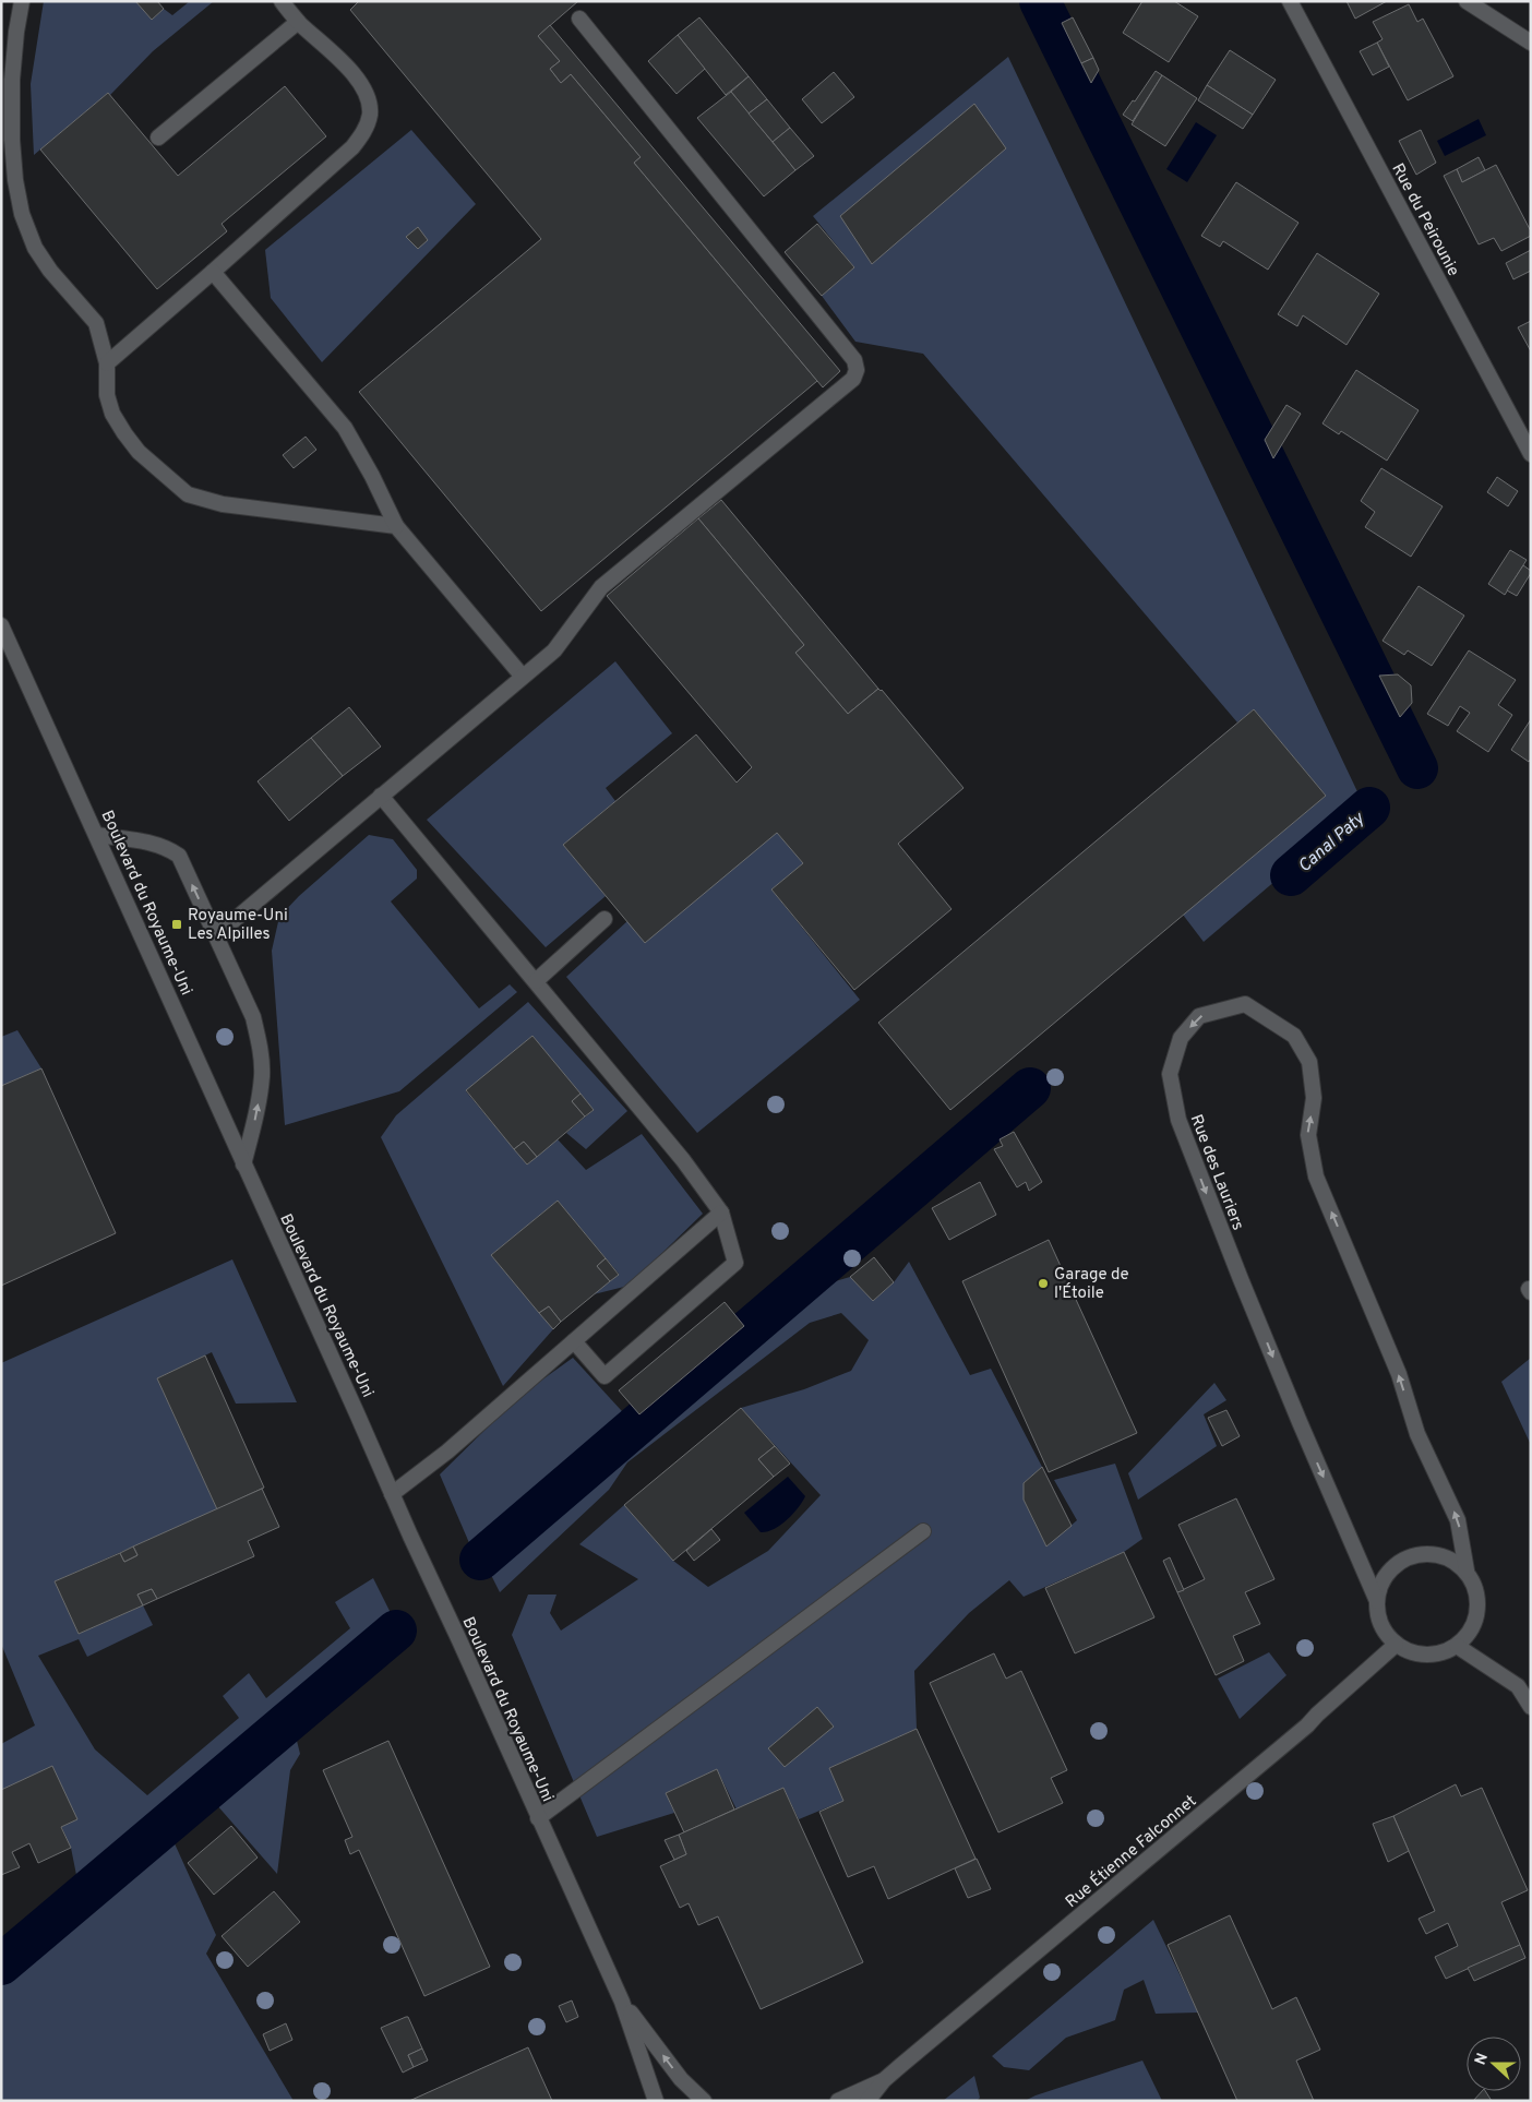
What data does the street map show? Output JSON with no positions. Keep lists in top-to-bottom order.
{
  "streets": {
    "street": [
      "Rue du Peirounie",
      "Boulevard du Royaume-Uni",
      "Rue des Lauriers",
      "Rue Étienne Falconnet"
    ]
  },
  "crossings": [
    ["Rue des Lauriers", "Rue Étienne Falconnet"]
  ],
  "water": ["Canal Paty"],
  "places": {
    "transit": ["Royaume-Uni Les Alpilles"],
    "other": ["Garage de l'Étoile"]
  },
  "north": "left"
}
